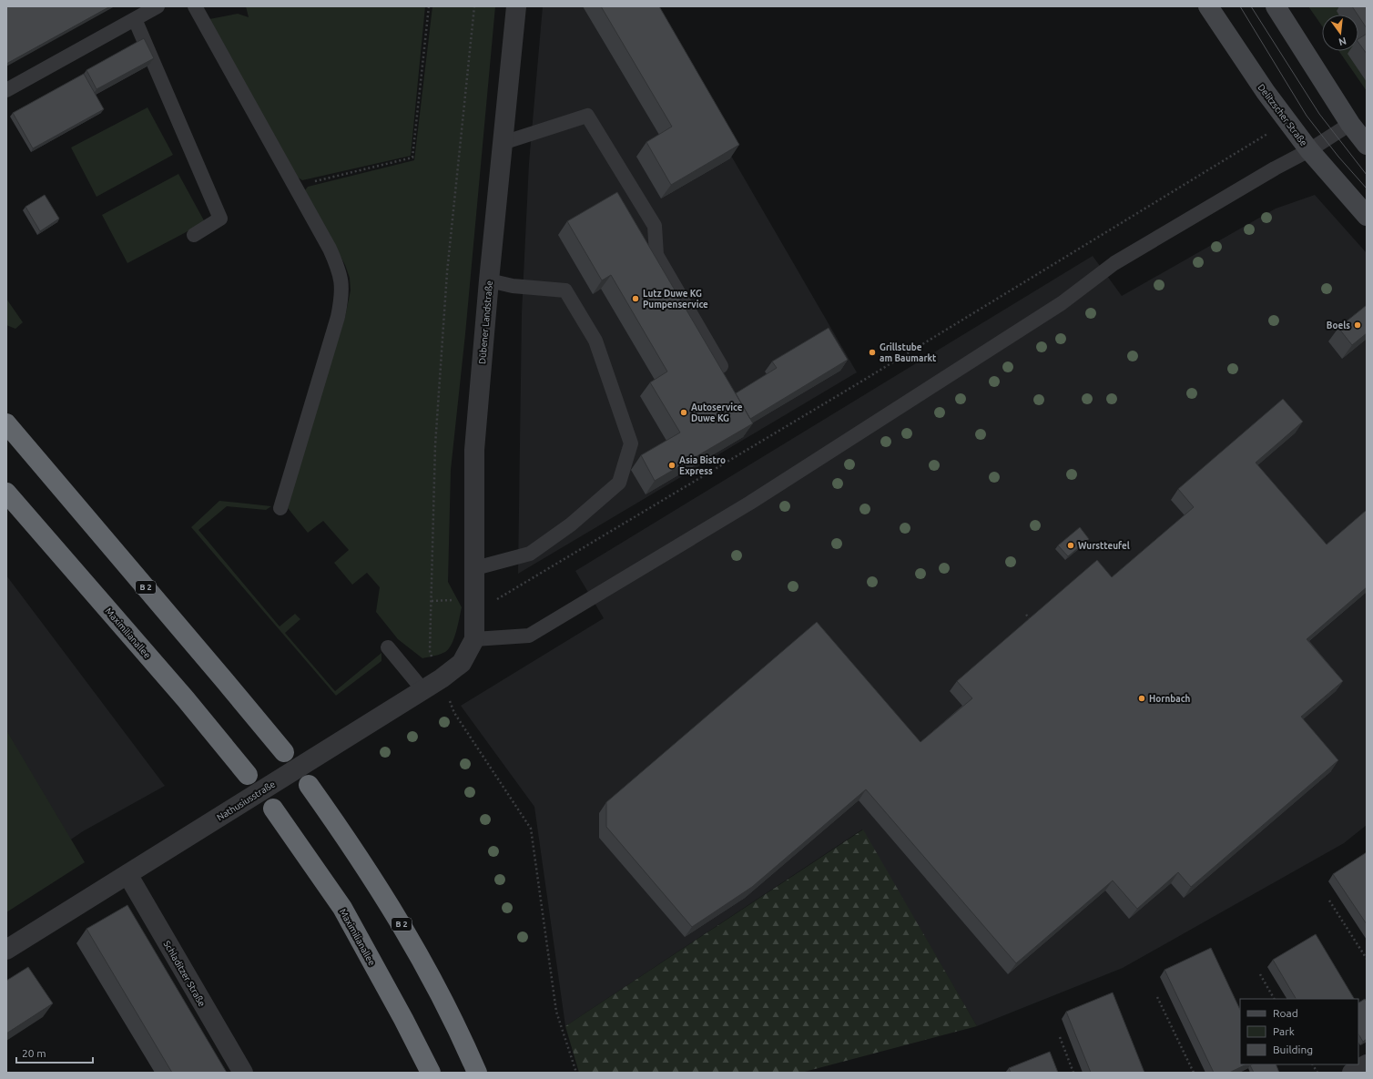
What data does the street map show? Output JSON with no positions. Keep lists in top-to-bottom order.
{
  "streets": {
    "highway": ["B 2", "Maximilianallee"],
    "main road": ["Delitzscher Straße"],
    "street": ["Dübener Landstraße", "Nathusiusstraße", "Schladitzer Straße"]
  },
  "crossings": [
    ["Dübener Landstraße", "Nathusiusstraße"],
    ["Nathusiusstraße", "Schladitzer Straße"]
  ],
  "places": [
    "Lutz Duwe KG Pumpenservice",
    "Boels",
    "Grillstube am Baumarkt",
    "Autoservice Duwe KG",
    "Asia Bistro Express",
    "Wurstteufel",
    "Hornbach"
  ],
  "legend": ["Road", "Park", "Building"],
  "scale_bar": "20 m",
  "north": "bottom"
}
